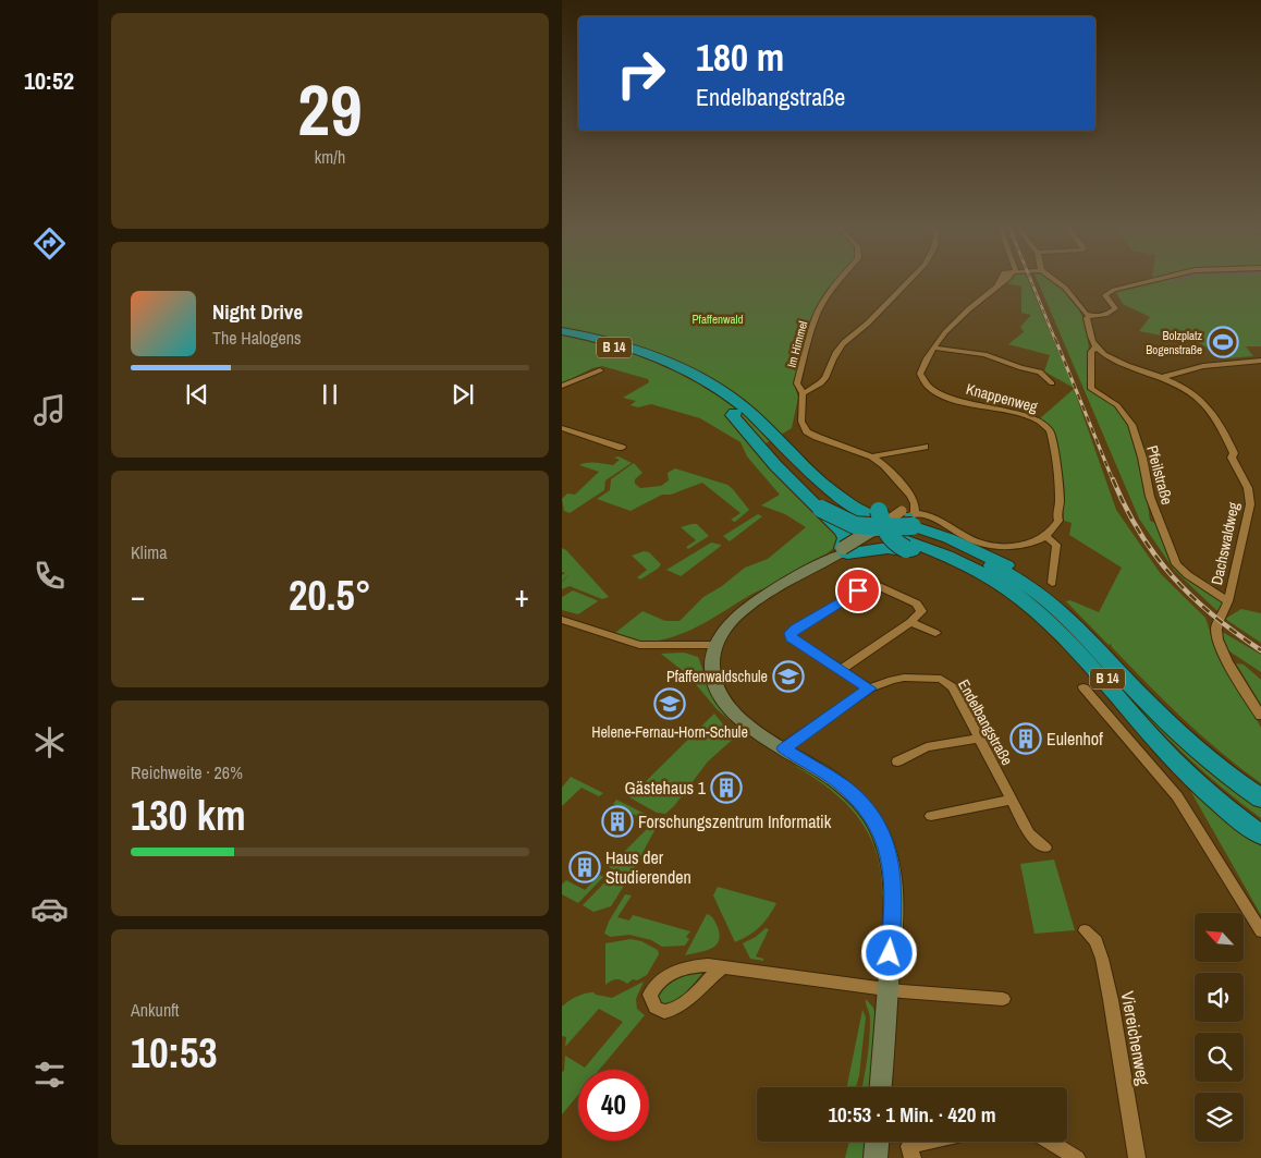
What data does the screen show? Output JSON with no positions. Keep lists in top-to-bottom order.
{
  "streets": {
    "highway": ["B 14"],
    "street": [
      "Im Himmel",
      "Knappenweg",
      "Pfeilstraße",
      "Dachswaldweg",
      "Endelbangstraße",
      "Viereichenweg"
    ]
  },
  "crossings": [
    ["Pfeilstraße", "Dachswaldweg"]
  ],
  "parks": ["Pfaffenwald"],
  "places": {
    "sports": ["Bolzplatz Bogenstraße"],
    "school or university": ["Pfaffenwaldschule", "Helene-Fernau-Horn-Schule"],
    "building": [
      "Eulenhof",
      "Gästehaus 1",
      "Forschungszentrum Informatik",
      "Haus der Studierenden"
    ]
  },
  "north": "top left",
  "page": {
    "tabs": "10:52",
    "tile": [
      ["29", "km/h"],
      "Klima",
      ["Reichweite · 26%", "130 km"],
      ["Ankunft", "10:53"]
    ],
    "turn": ["180 m", "Endelbangstraße"],
    "song": ["Night Drive", "The Halogens"],
    "heat": ["−", "20.5°", "+"],
    "limit": "40",
    "trip": "10:53 · 1 Min. · 420 m"
  }
}
